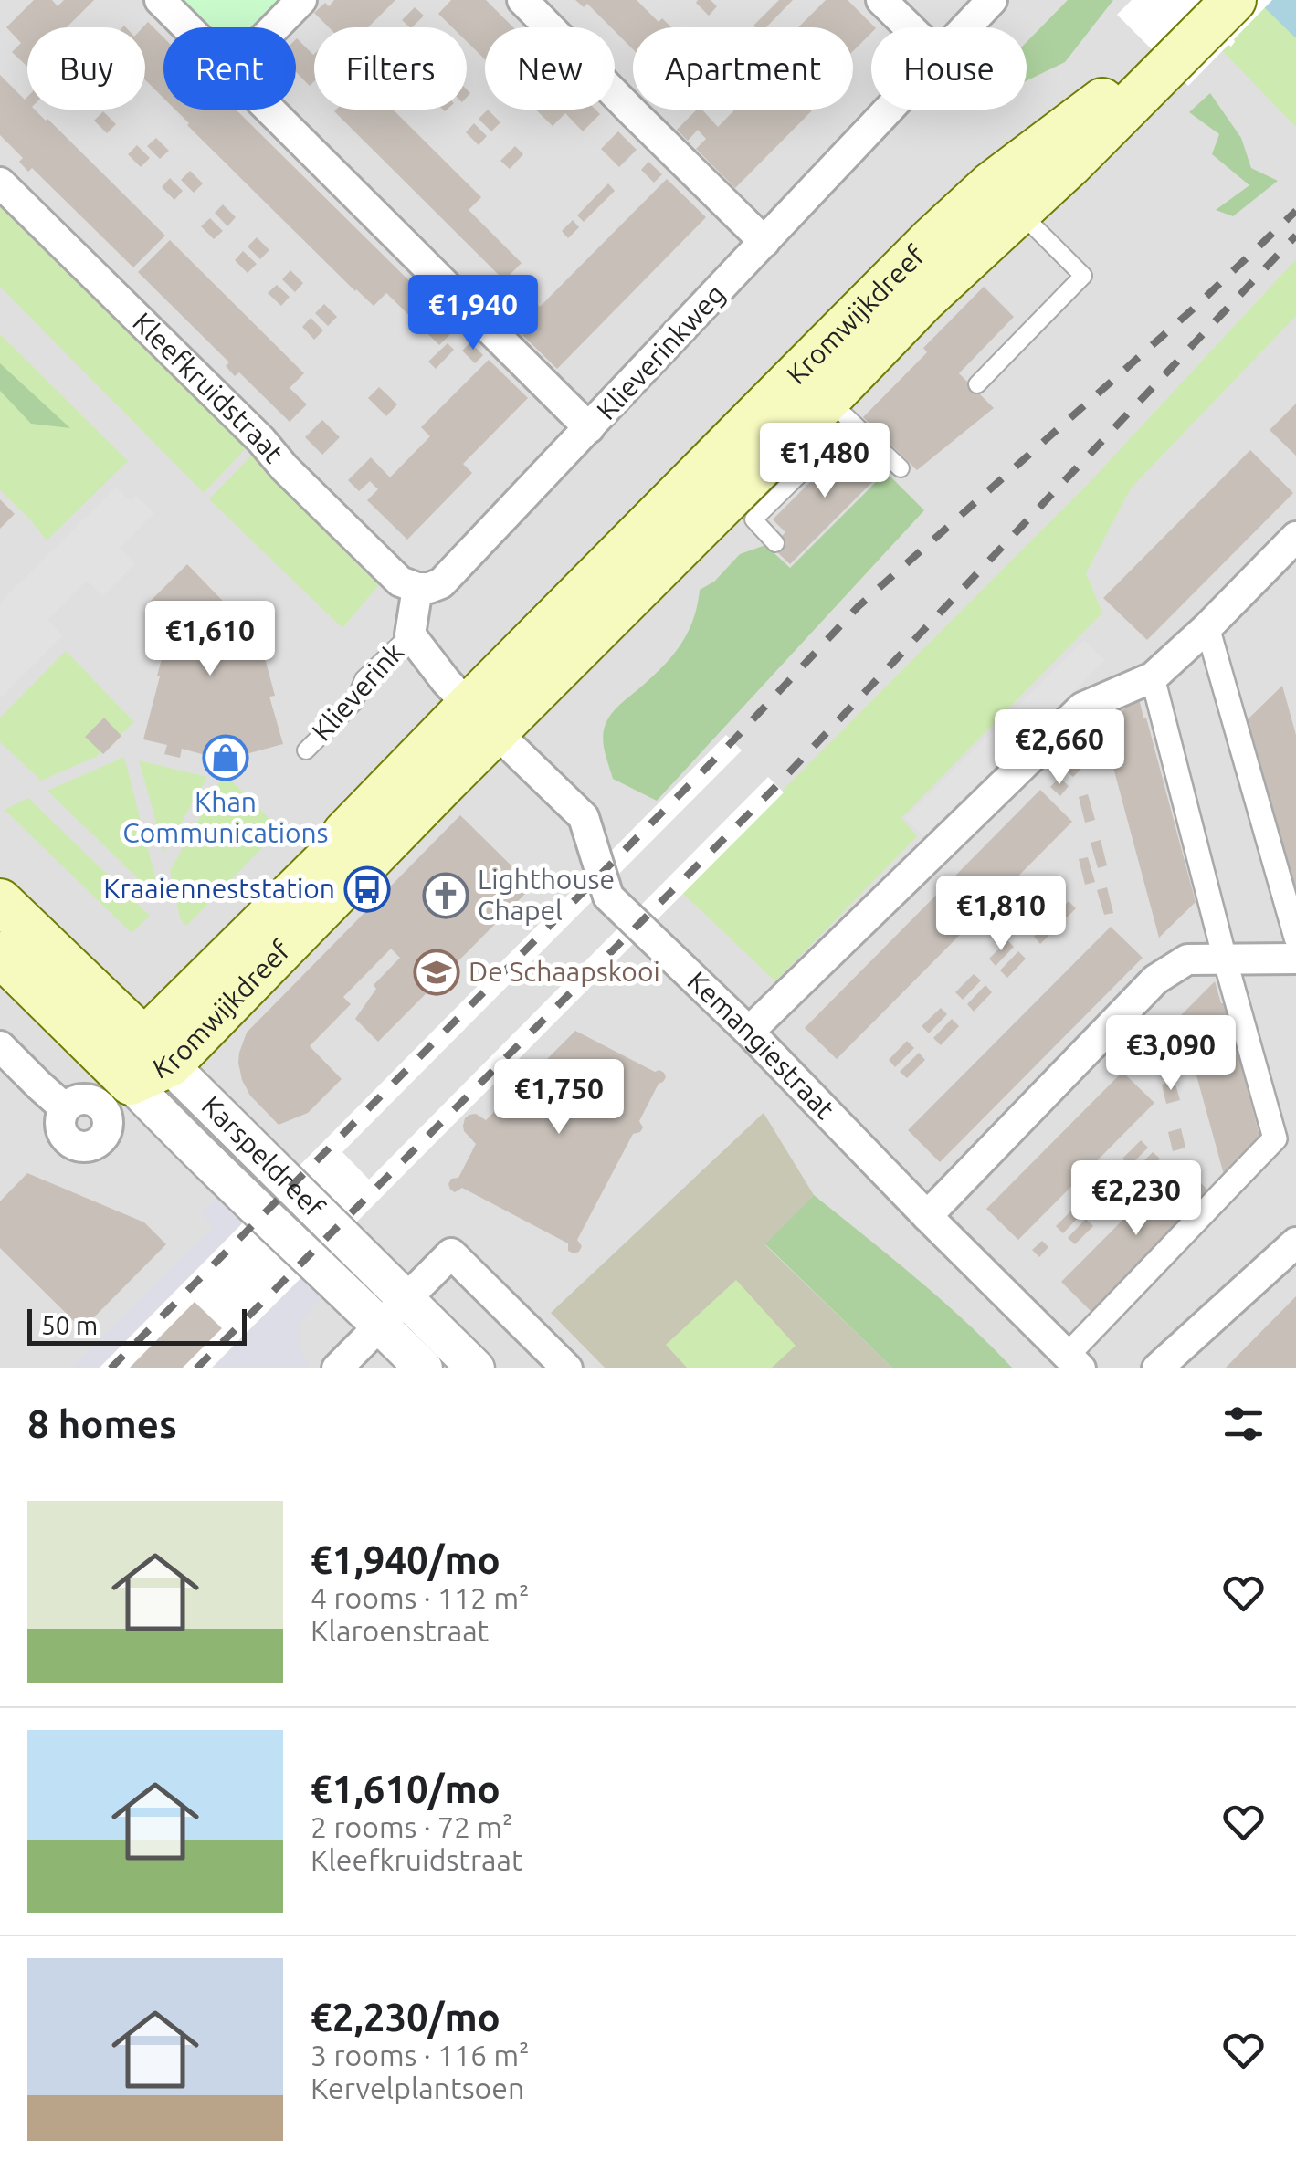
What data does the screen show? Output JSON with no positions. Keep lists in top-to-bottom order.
{
  "streets": {
    "main road": ["Kromwijkdreef", "Karspeldreef"],
    "street": ["Klieverinkweg", "Kleefkruidstraat", "Kemangiestraat"],
    "lane": ["Klieverink"]
  },
  "crossings": [
    ["Kromwijkdreef", "Kemangiestraat"],
    ["Kromwijkdreef", "Karspeldreef"],
    ["Klieverinkweg", "Kleefkruidstraat"]
  ],
  "places": {
    "shop": ["Khan Communications"],
    "bus stop": ["Kraaienneststation"],
    "church": ["Lighthouse Chapel"],
    "school or university": ["De Schaapskooi"]
  },
  "scale_bar": "50 m",
  "page": {
    "chip": [
      "Buy",
      "Rent",
      "Filters",
      "New",
      "Apartment",
      "House"
    ],
    "price": [
      "€1,940",
      "€1,480",
      "€1,610",
      "€2,660",
      "€1,810",
      "€3,090",
      "€1,750",
      "€2,230"
    ],
    "scale": "50 m",
    "heading": "8 homes",
    "list": [
      {
        "name": "€1,940/mo",
        "note": "4 rooms · 112 m² · Klaroenstraat"
      },
      {
        "name": "€1,610/mo",
        "note": "2 rooms · 72 m² · Kleefkruidstraat"
      },
      {
        "name": "€2,230/mo",
        "note": "3 rooms · 116 m² · Kervelplantsoen"
      }
    ]
  }
}
